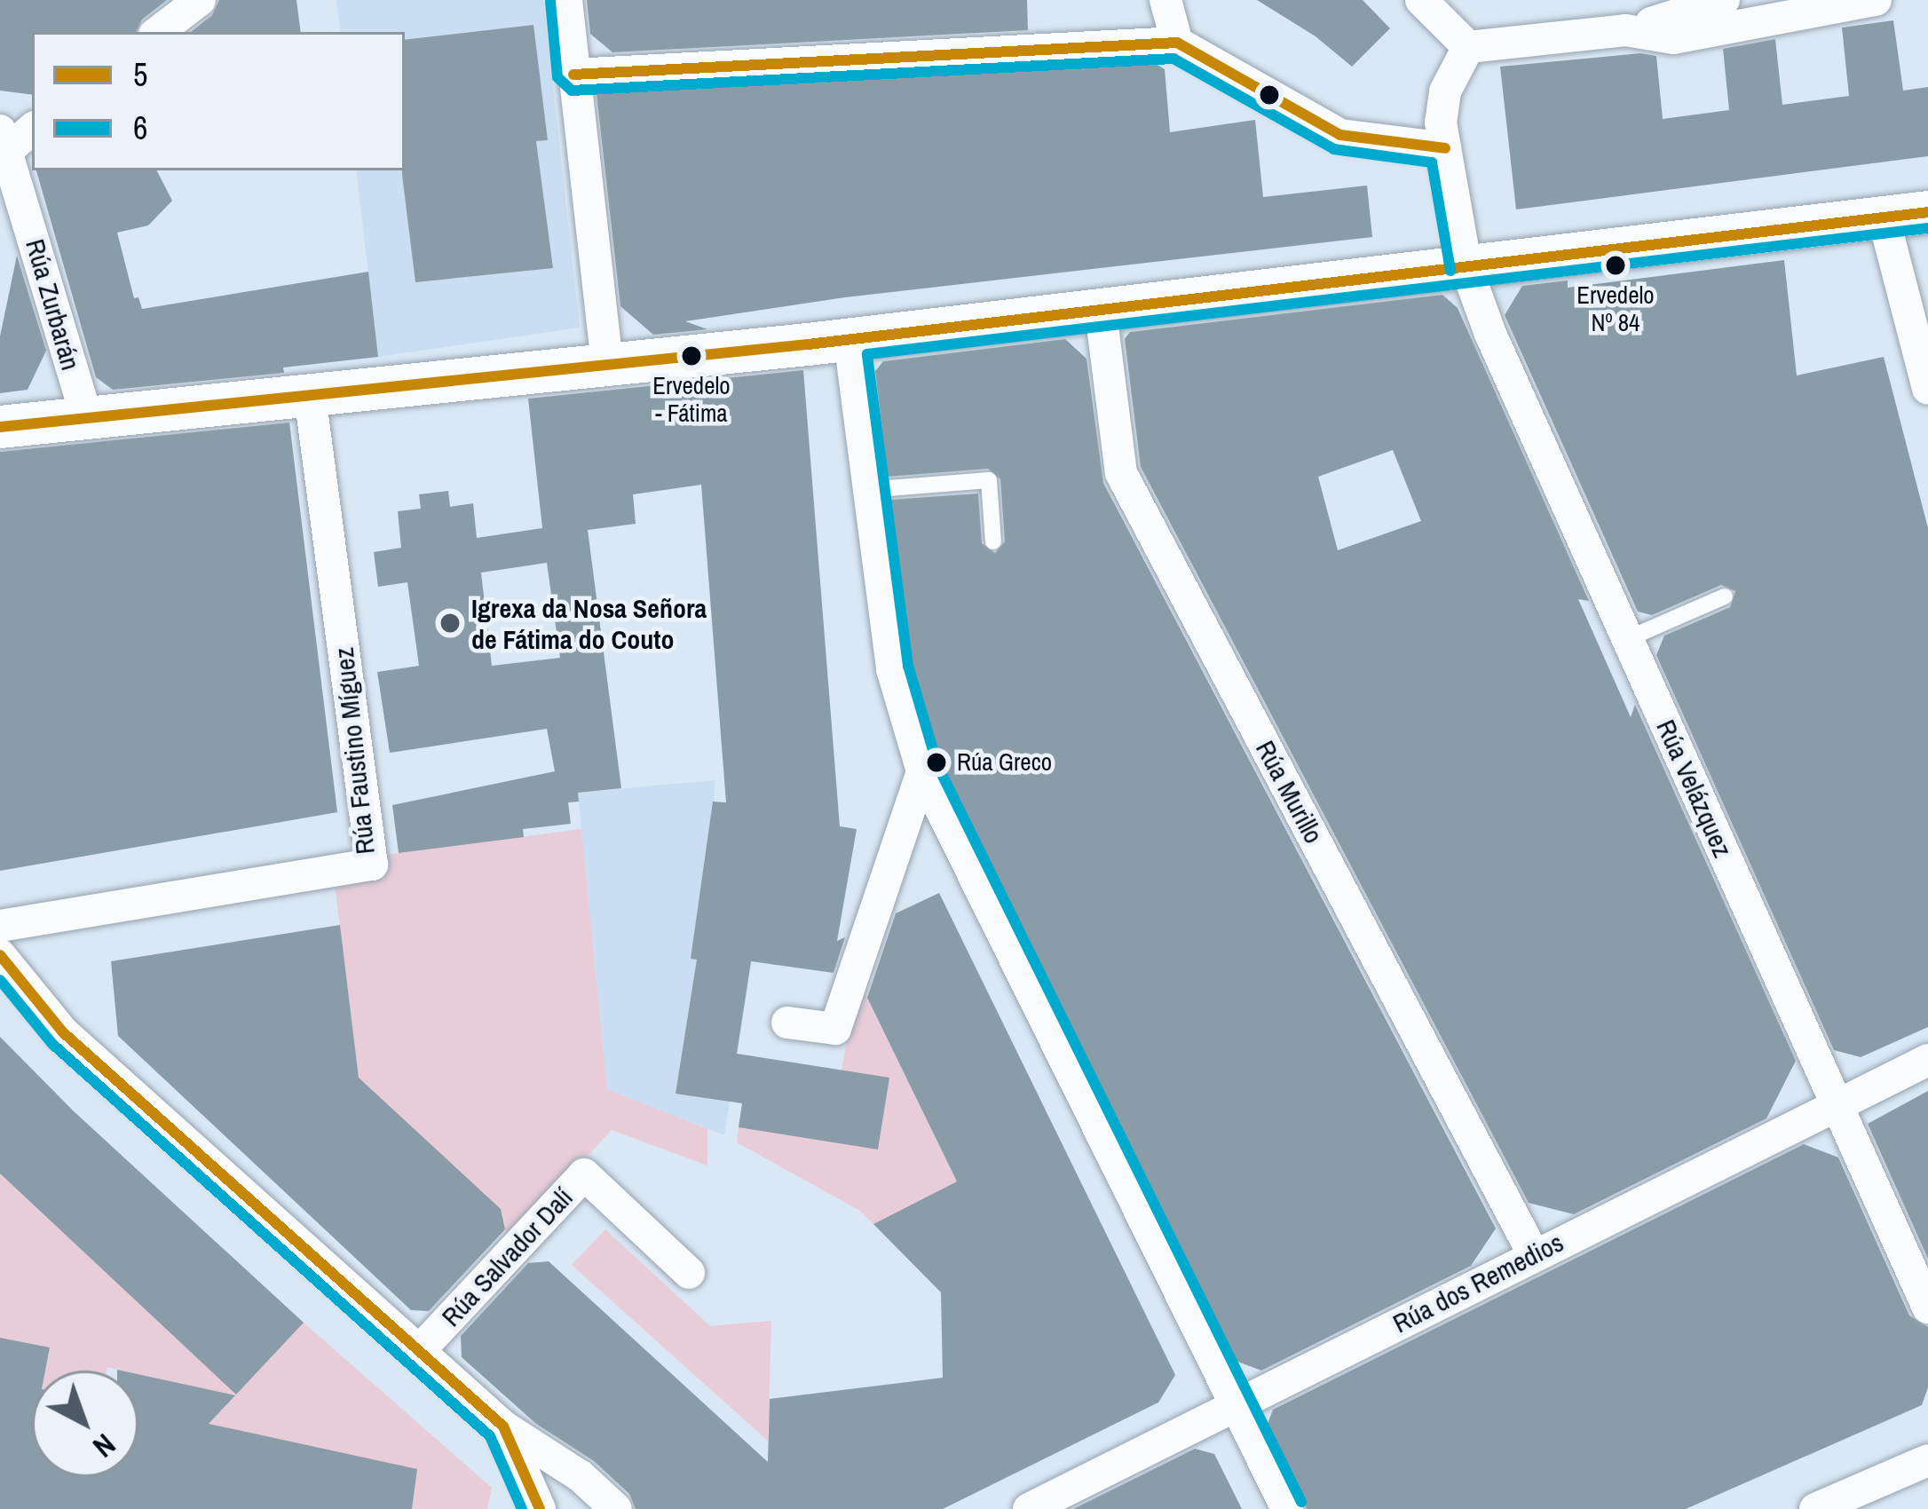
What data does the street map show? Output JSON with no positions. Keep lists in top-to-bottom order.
{
  "streets": {
    "street": [
      "Rúa Zurbarán",
      "Rúa Faustino Míguez",
      "Rúa Velázquez",
      "Rúa Murillo",
      "Rúa Salvador Dalí",
      "Rúa dos Remedios"
    ]
  },
  "crossings": [
    ["Rúa Velázquez", "Rúa dos Remedios"],
    ["Rúa Murillo", "Rúa dos Remedios"]
  ],
  "places": [
    "Ervedelo Nº 84",
    "Ervedelo - Fátima",
    "Igrexa da Nosa Señora de Fátima do Couto",
    "Rúa Greco"
  ],
  "lines": ["transit line 6", "transit line 5"],
  "legend": ["5", "6"],
  "north": "bottom right"
}
